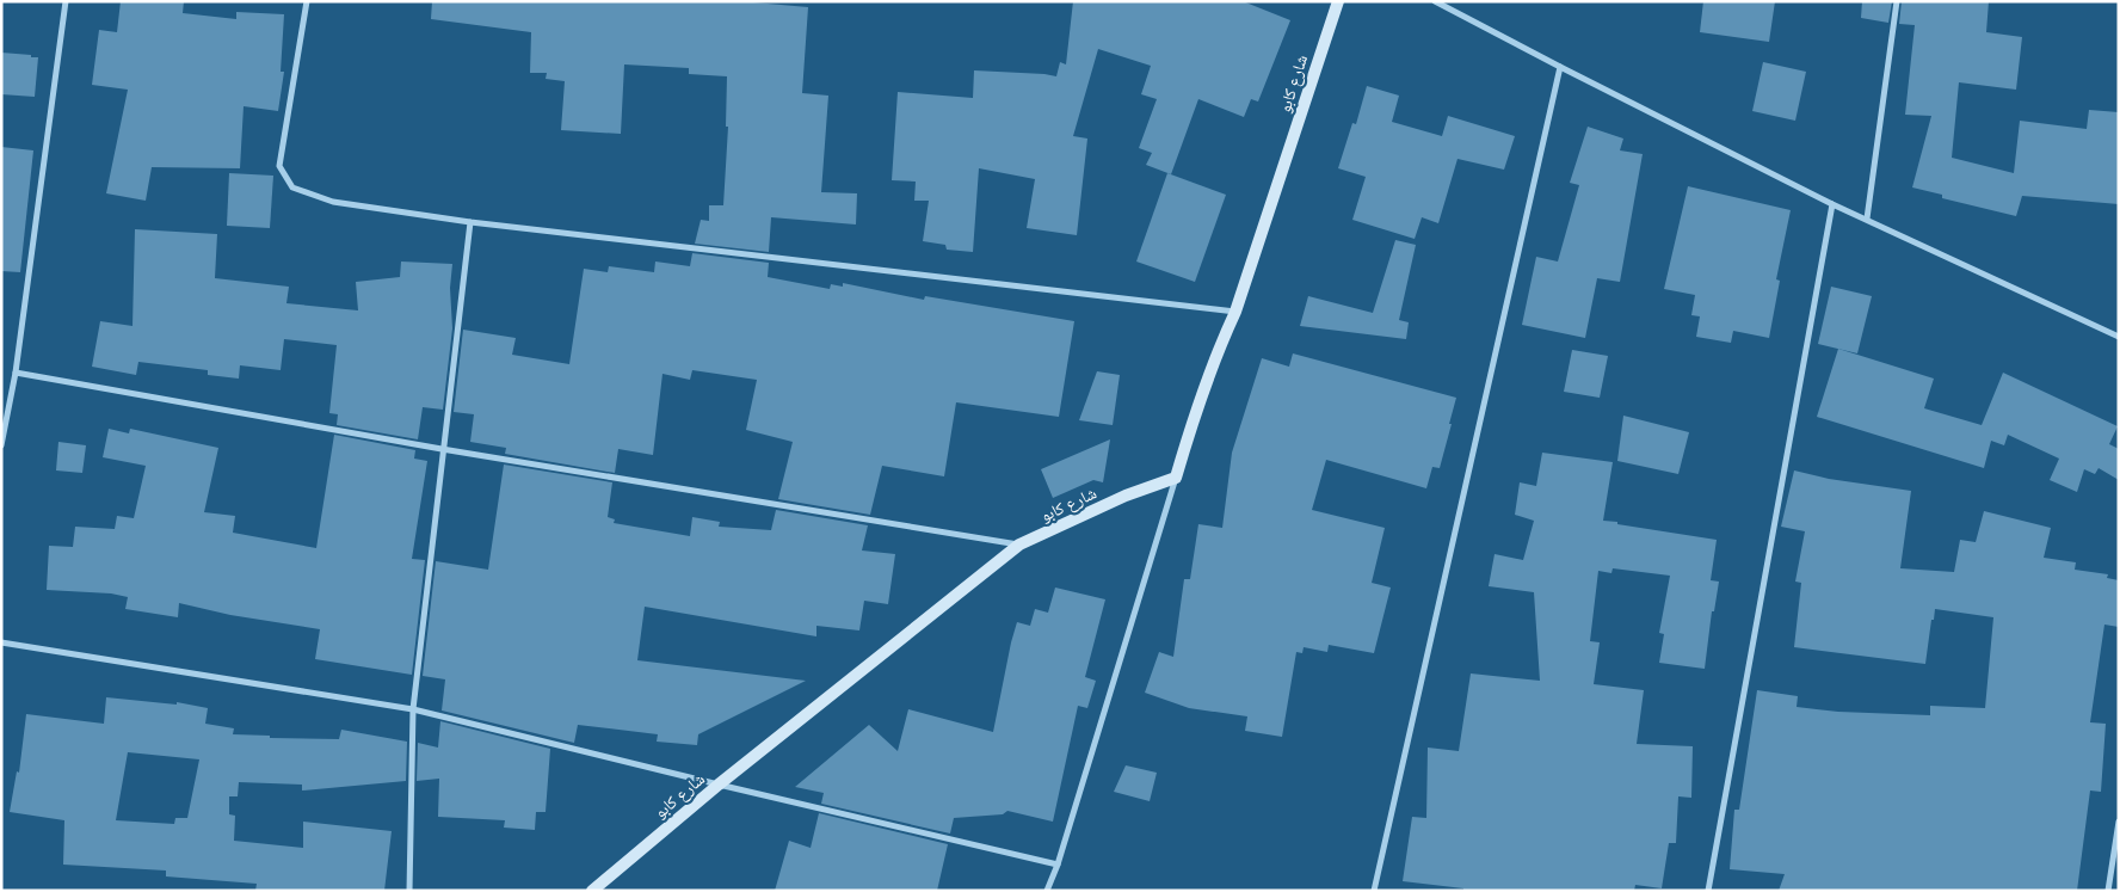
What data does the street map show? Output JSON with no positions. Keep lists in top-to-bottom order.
{
  "streets": {
    "street": ["شارع كابو"]
  }
}
